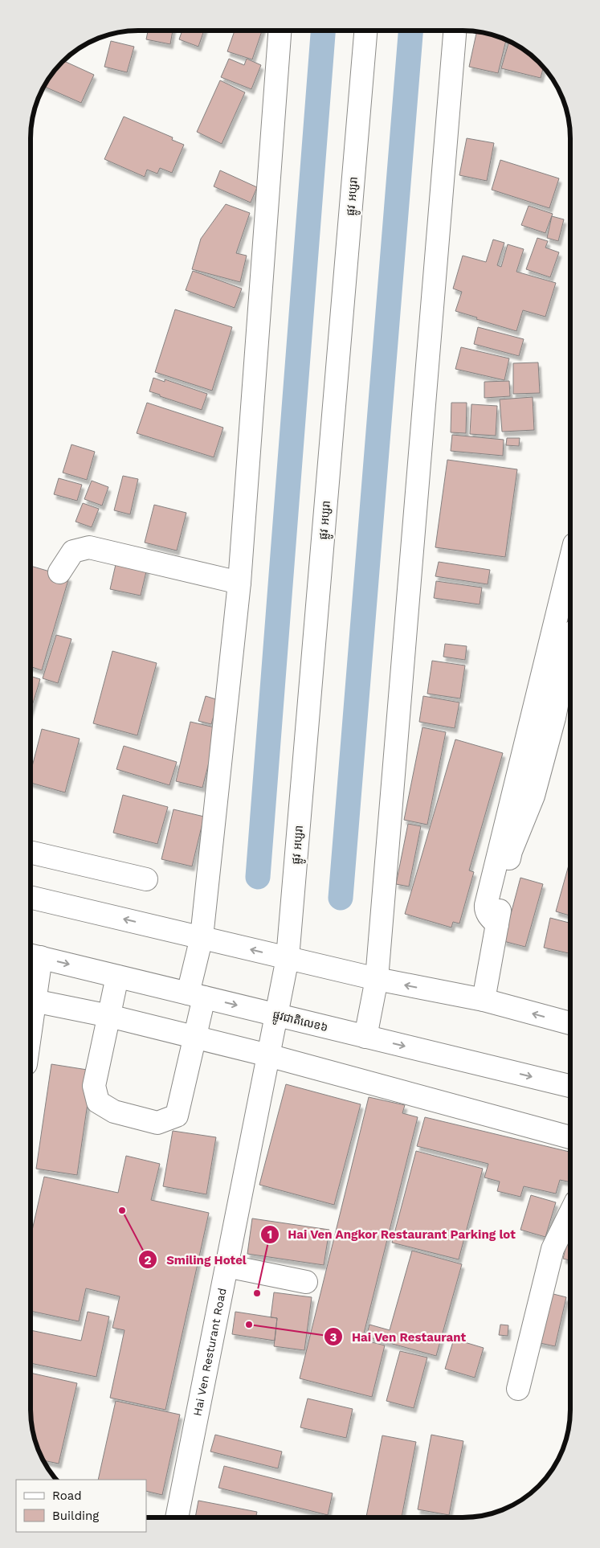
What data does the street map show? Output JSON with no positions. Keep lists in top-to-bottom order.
{
  "streets": {
    "street": ["ផ្លូវ អប្សរា", "ផ្លូវជាតិលេខ៦", "Hai Ven Resturant Road"]
  },
  "crossings": [
    ["ផ្លូវ អប្សរា", "ផ្លូវជាតិលេខ៦"],
    ["ផ្លូវ អប្សរា", "Hai Ven Resturant Road"],
    ["ផ្លូវជាតិលេខ៦", "Hai Ven Resturant Road"]
  ],
  "places": ["Smiling Hotel", "Hai Ven Angkor Restaurant Parking lot", "Hai Ven Restaurant"],
  "legend": ["Road", "Building"]
}
